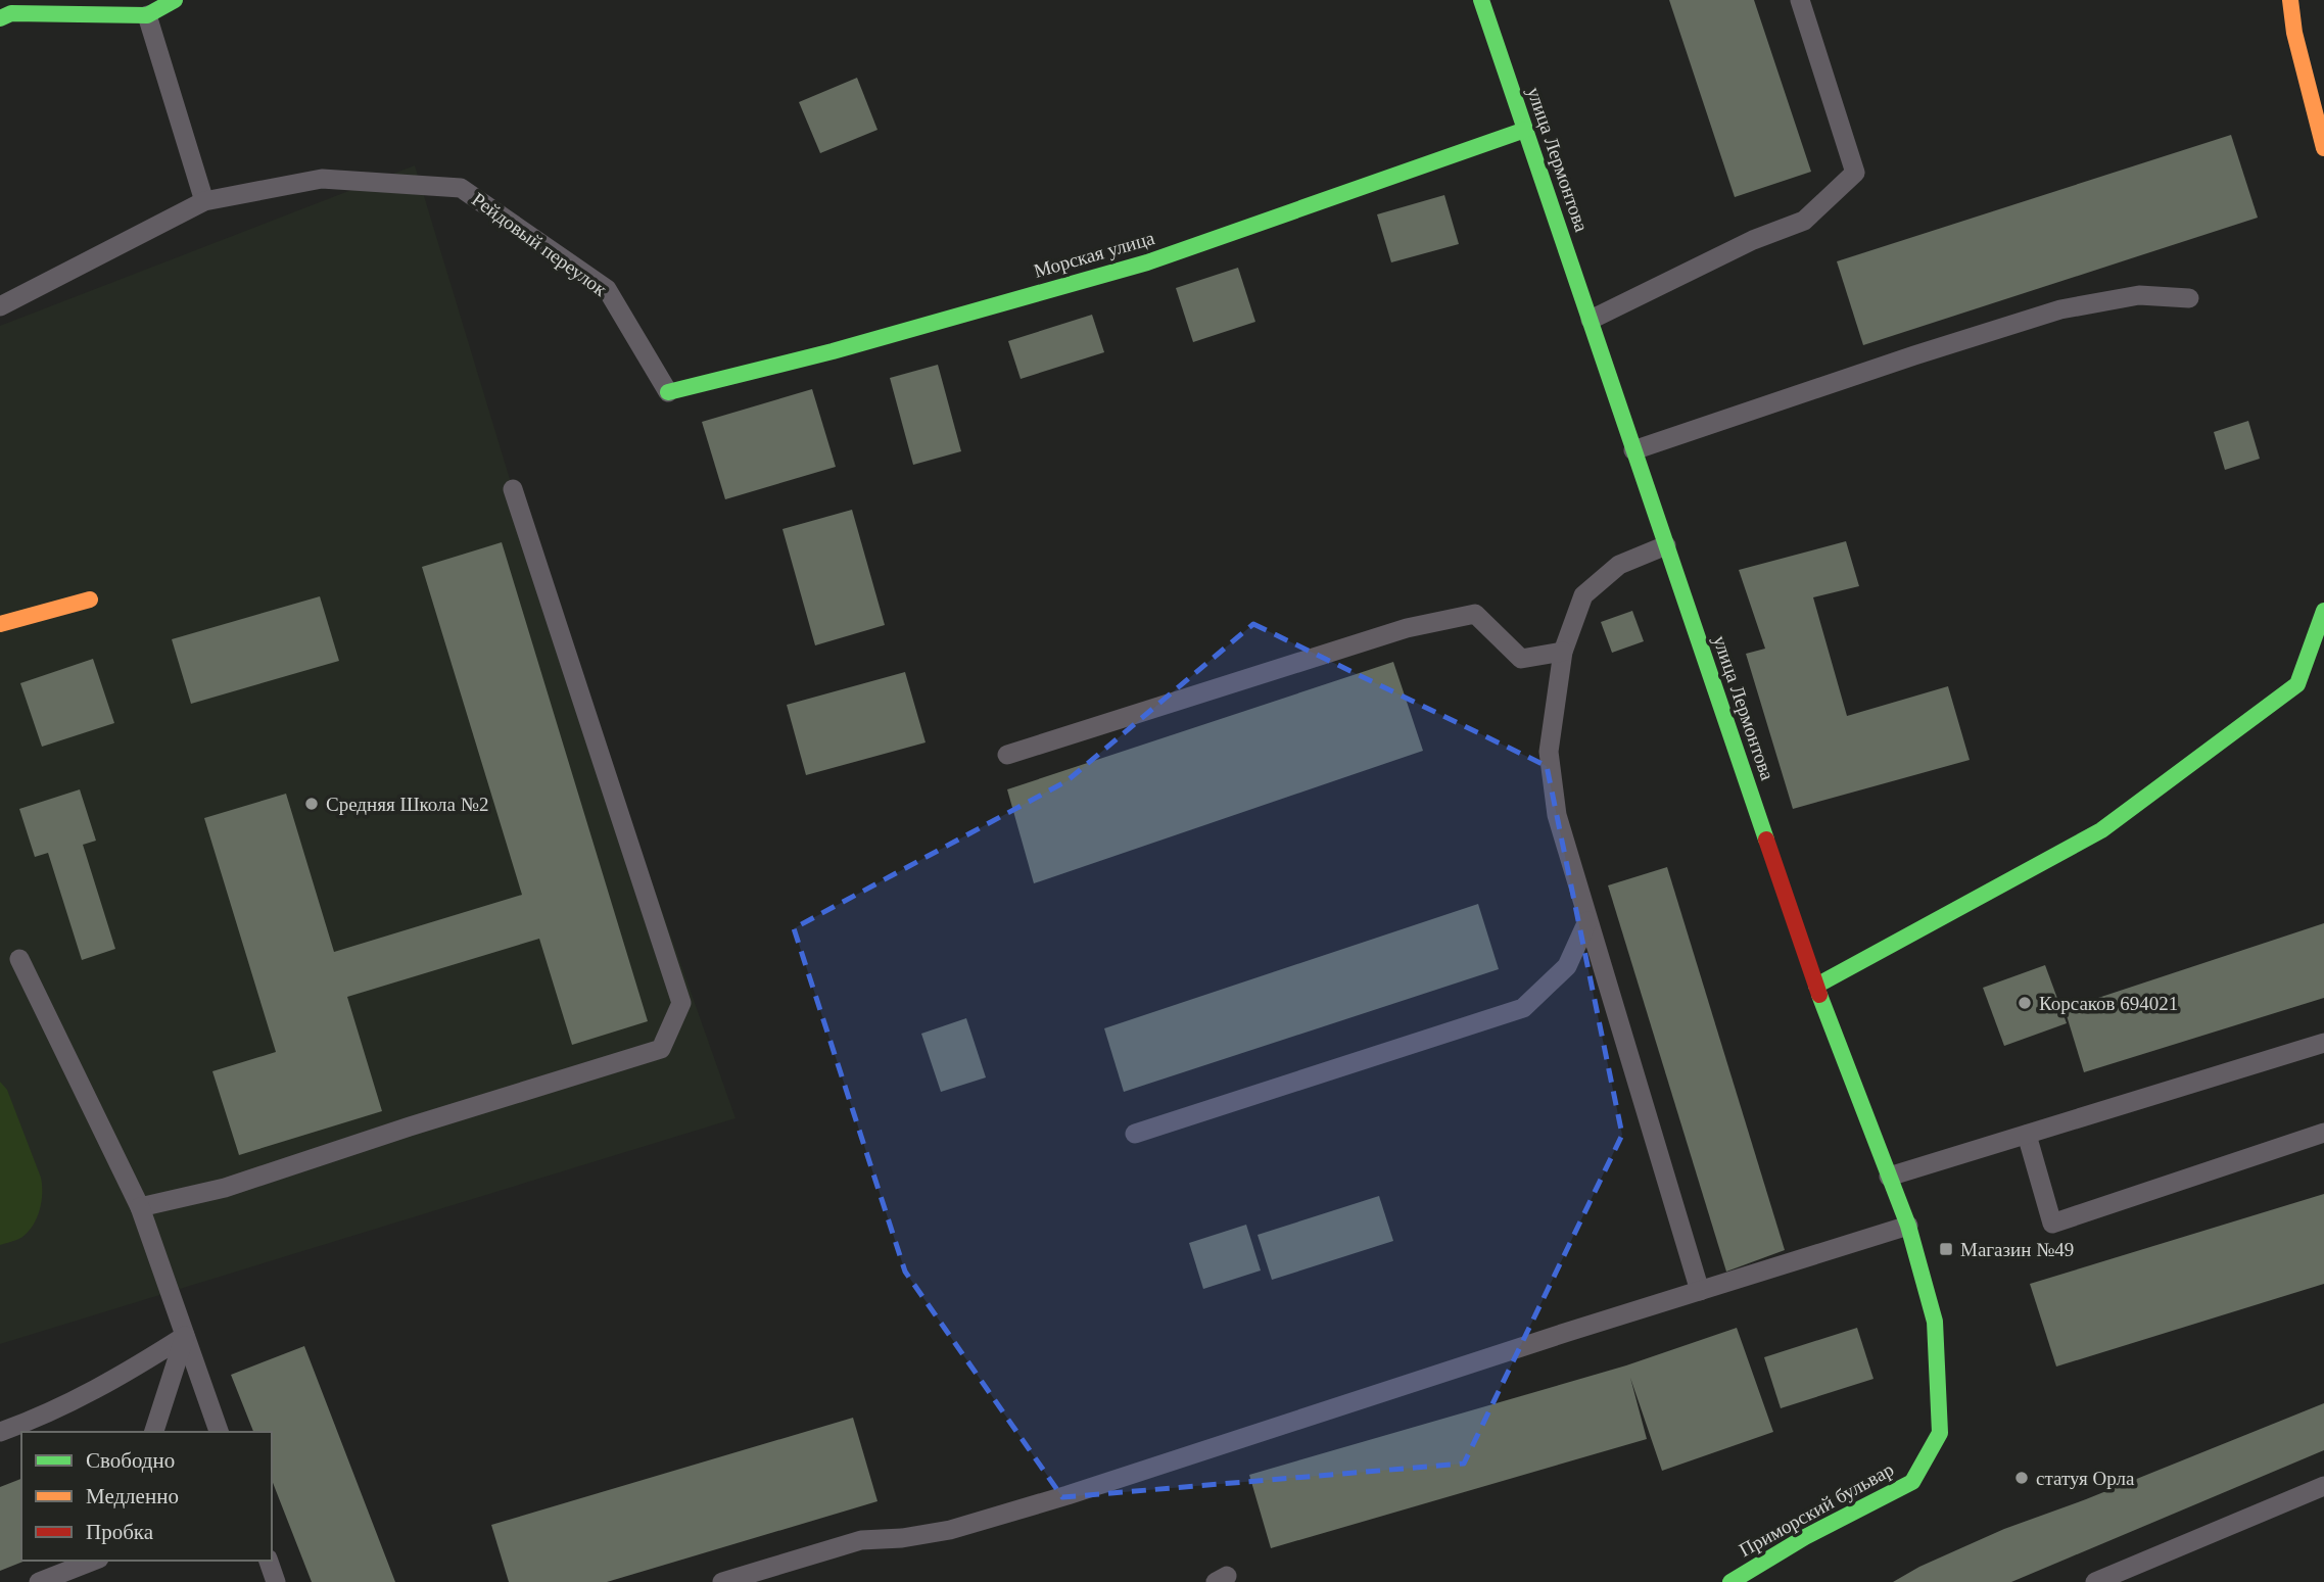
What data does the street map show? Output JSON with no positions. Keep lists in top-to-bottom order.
{
  "streets": {
    "street": ["улица Лермонтова", "Морская улица", "Приморский бульвар"],
    "lane": ["Рейдовый переулок"]
  },
  "crossings": [
    ["улица Лермонтова", "Морская улица"],
    ["улица Лермонтова", "Приморский бульвар"],
    ["Рейдовый переулок", "Морская улица"]
  ],
  "places": {
    "other": ["Средняя Школа №2", "Корсаков 694021", "статуя Орла"],
    "transit": ["Магазин №49"]
  },
  "legend": ["Свободно", "Медленно", "Пробка"]
}
